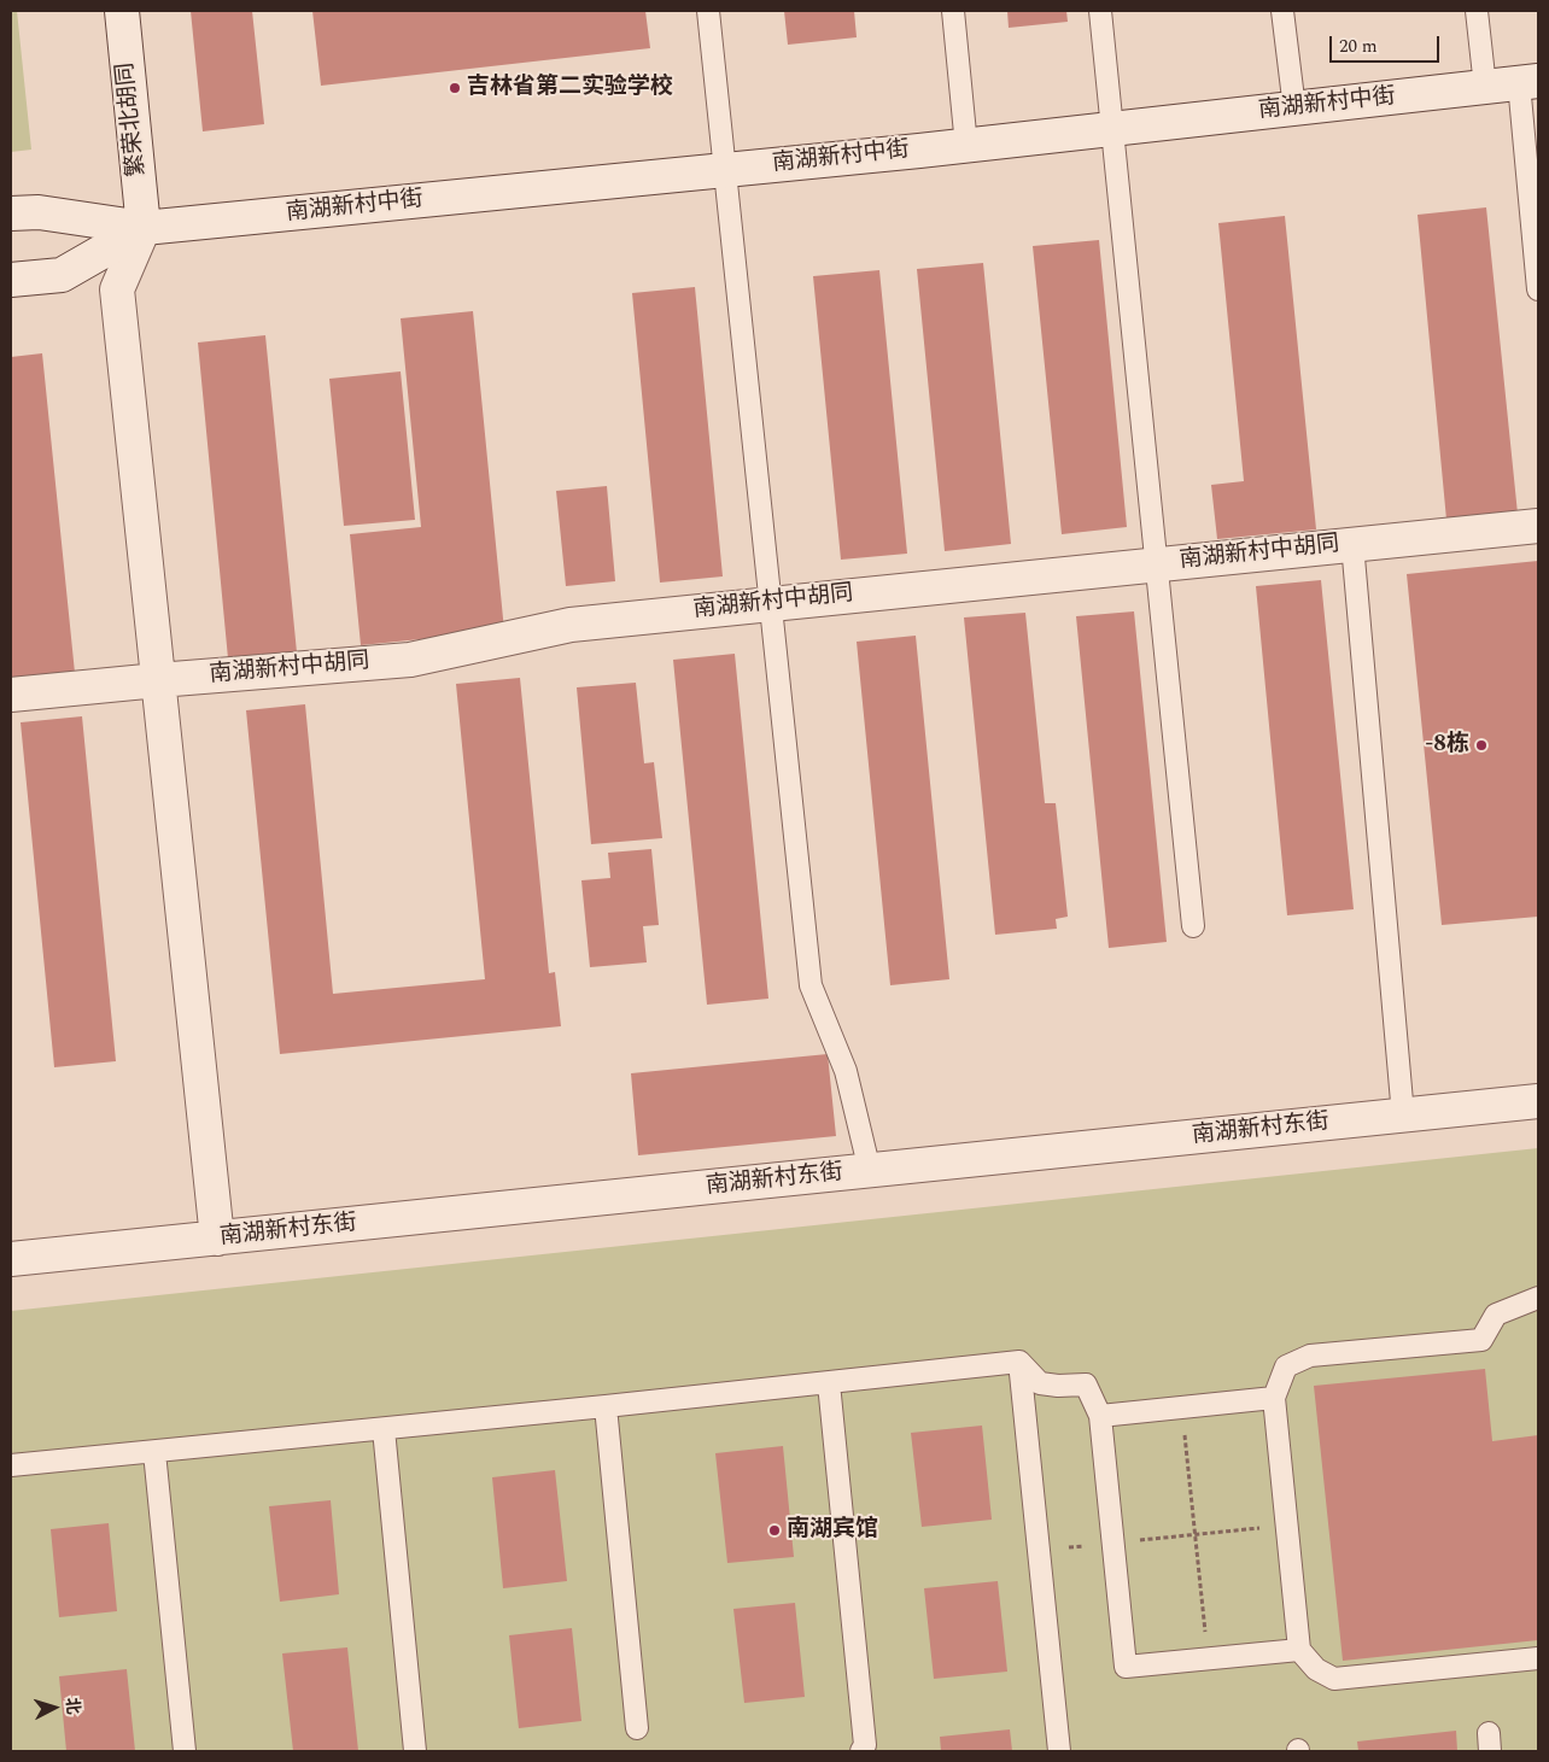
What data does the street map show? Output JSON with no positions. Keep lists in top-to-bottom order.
{
  "streets": {
    "street": [
      "南湖新村中街",
      "繁荣北胡同",
      "南湖新村中胡同",
      "南湖新村东街"
    ]
  },
  "crossings": [
    ["南湖新村中街", "繁荣北胡同"]
  ],
  "places": ["吉林省第二实验学校", "-8栋", "南湖宾馆"],
  "scale_bar": "20 m",
  "north": "right"
}
